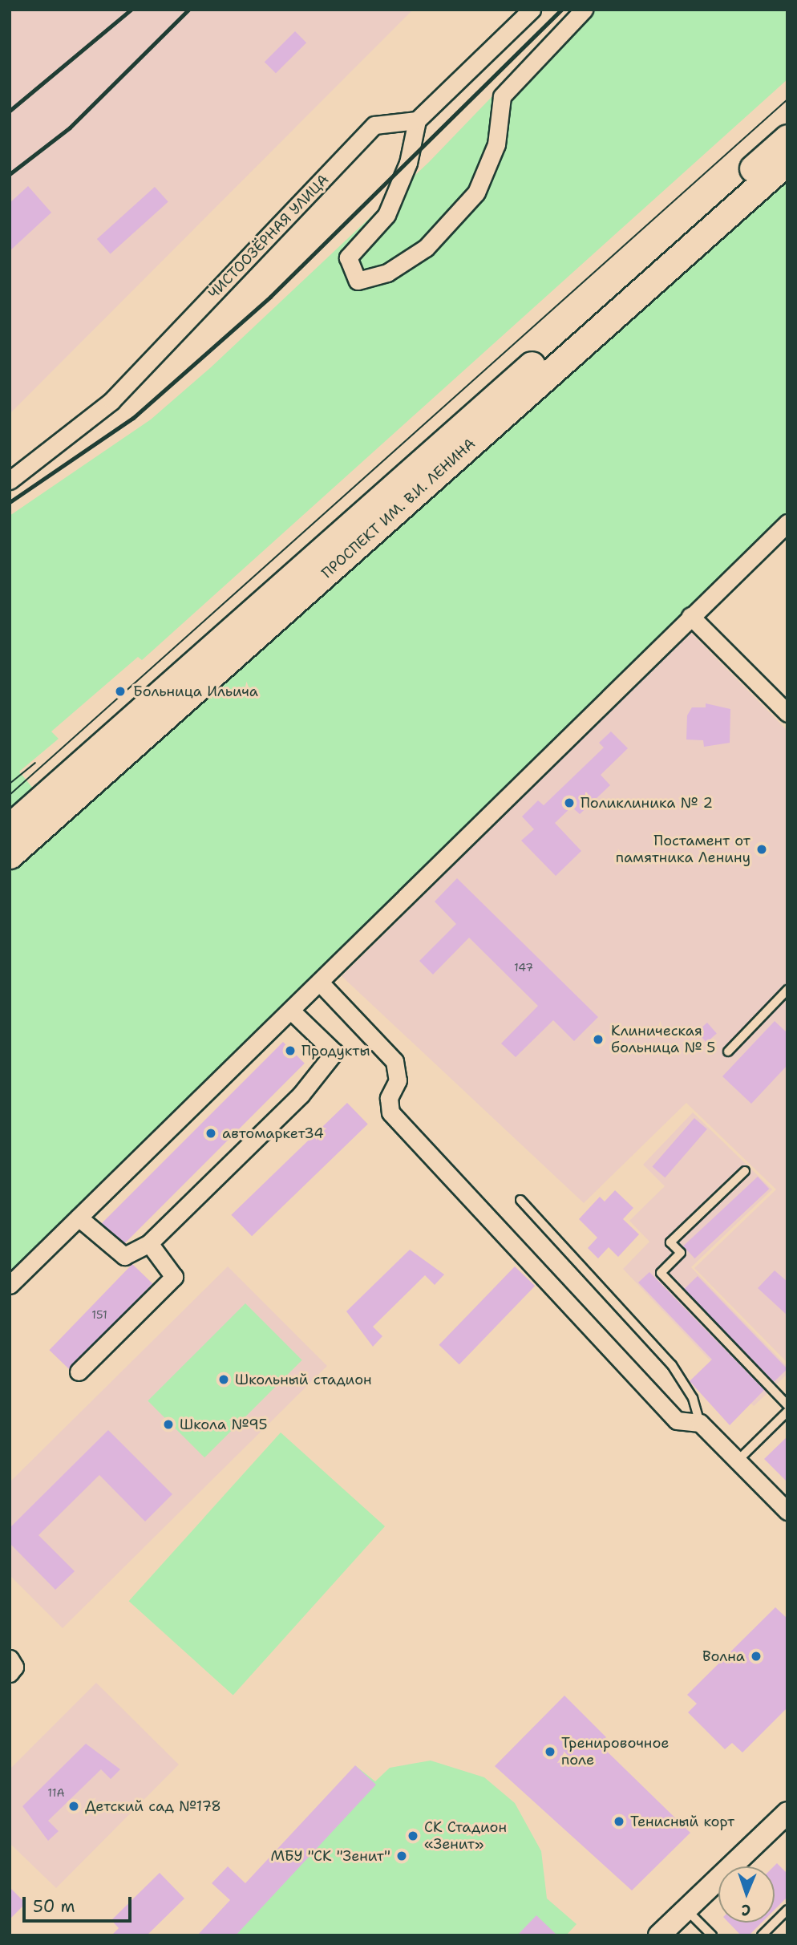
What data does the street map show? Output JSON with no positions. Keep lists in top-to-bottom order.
{
  "streets": {
    "main road": ["ПРОСПЕКТ ИМ. В.И. ЛЕНИНА"],
    "street": ["ЧИСТООЗЁРНАЯ УЛИЦА"]
  },
  "places": [
    "Больница Ильича",
    "Поликлиника № 2",
    "Постамент от памятника Ленину",
    "Клиническая больница № 5",
    "Продукты",
    "автомаркет34",
    "Школьный стадион",
    "Школа №95",
    "Волна",
    "Тренировочное поле",
    "Детский сад №178",
    "Тенисный корт",
    "СК Стадион «Зенит»",
    "МБУ \"СК \"Зенит\""
  ],
  "house_numbers": ["147", "151", "11А"],
  "scale_bar": "50 m",
  "north": "bottom"
}
